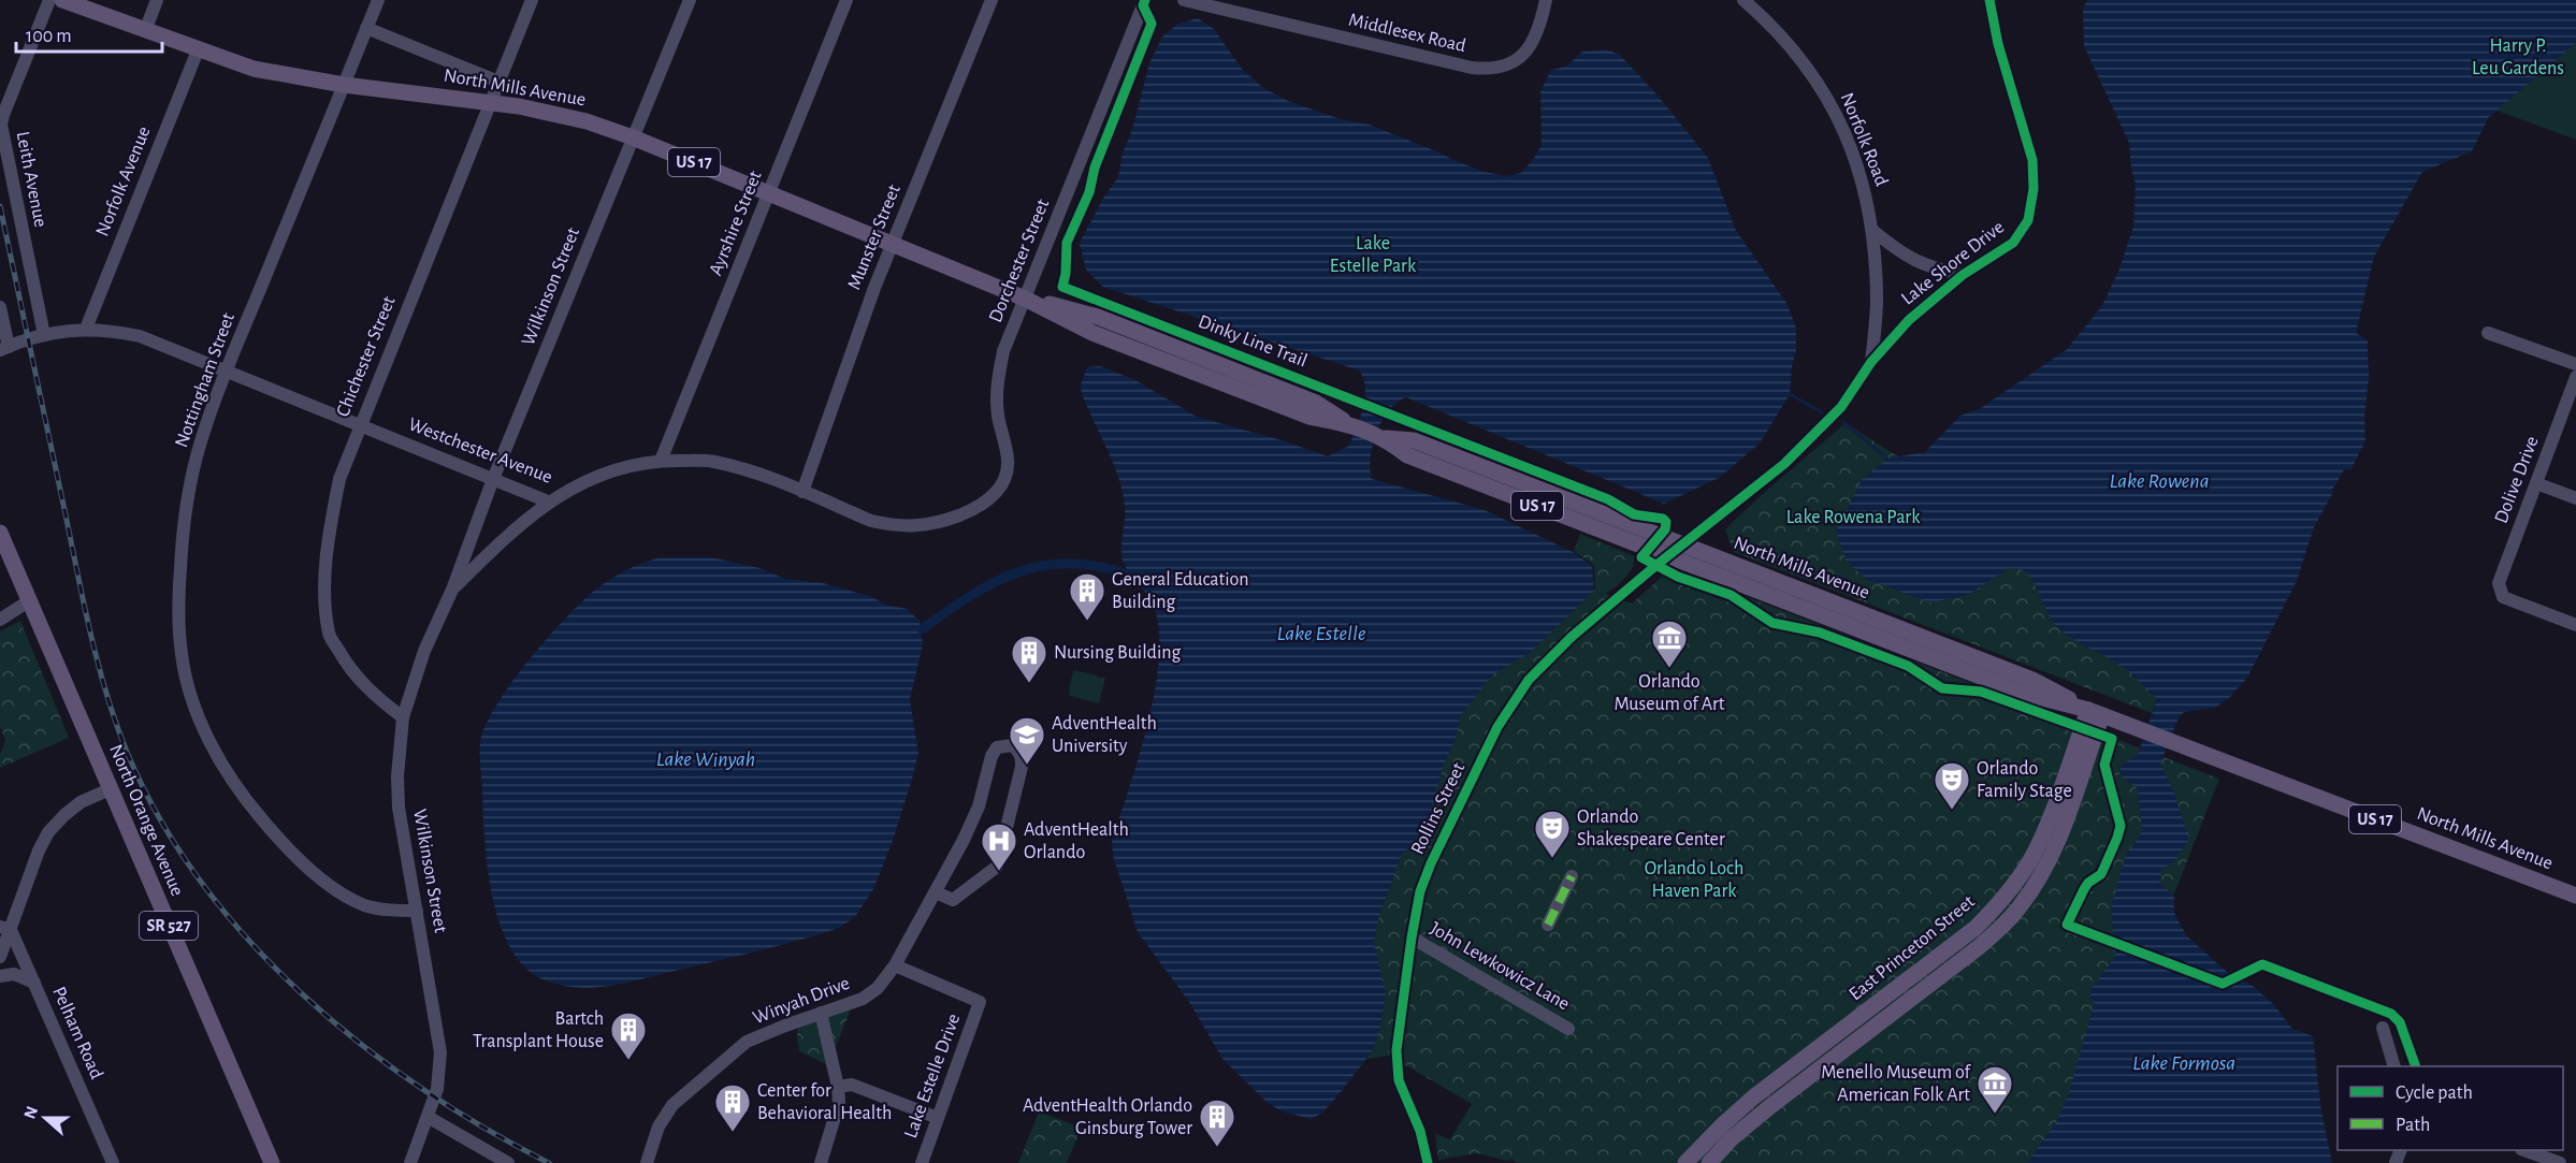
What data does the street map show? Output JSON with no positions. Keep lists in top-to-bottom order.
{
  "streets": {
    "main road": [
      "North Mills Avenue",
      "US 17",
      "North Orange Avenue",
      "SR 527",
      "East Princeton Street"
    ],
    "street": [
      "Middlesex Road",
      "Norfolk Road",
      "Leith Avenue",
      "Norfolk Avenue",
      "Ayrshire Street",
      "Munster Street",
      "Dorchester Street",
      "Lake Shore Drive",
      "Wilkinson Street",
      "Chichester Street",
      "Nottingham Street",
      "Westchester Avenue",
      "Dolive Drive",
      "Rollins Street",
      "John Lewkowicz Lane",
      "Winyah Drive",
      "Pelham Road",
      "Lake Estelle Drive"
    ],
    "cycle path": ["Dinky Line Trail"]
  },
  "crossings": [
    ["North Mills Avenue", "US 17"],
    ["North Mills Avenue", "Norfolk Avenue"],
    ["North Mills Avenue", "Ayrshire Street"],
    ["North Mills Avenue", "Munster Street"],
    ["North Mills Avenue", "Dorchester Street"],
    ["North Mills Avenue", "Lake Shore Drive"],
    ["North Mills Avenue", "Wilkinson Street"],
    ["North Mills Avenue", "Chichester Street"],
    ["North Mills Avenue", "Nottingham Street"],
    ["North Mills Avenue", "Rollins Street"],
    ["North Mills Avenue", "East Princeton Street"],
    ["Norfolk Road", "Lake Shore Drive"],
    ["US 17", "Norfolk Avenue"],
    ["Leith Avenue", "Westchester Avenue"],
    ["Norfolk Avenue", "Westchester Avenue"],
    ["Ayrshire Street", "Westchester Avenue"],
    ["Munster Street", "Westchester Avenue"],
    ["Dorchester Street", "Westchester Avenue"],
    ["Lake Shore Drive", "Rollins Street"],
    ["Wilkinson Street", "Chichester Street"],
    ["Wilkinson Street", "Nottingham Street"],
    ["Wilkinson Street", "Westchester Avenue"],
    ["Chichester Street", "Westchester Avenue"],
    ["Nottingham Street", "Westchester Avenue"],
    ["Rollins Street", "John Lewkowicz Lane"],
    ["North Orange Avenue", "SR 527"],
    ["Winyah Drive", "Lake Estelle Drive"]
  ],
  "water": [
    "Lake Rowena",
    "Lake Estelle",
    "Lake Winyah",
    "Lake Formosa"
  ],
  "parks": [
    "Harry P. Leu Gardens",
    "Lake Estelle Park",
    "Lake Rowena Park",
    "Orlando Loch Haven Park"
  ],
  "places": {
    "building": [
      "General Education Building",
      "Nursing Building",
      "Bartch Transplant House",
      "Center for Behavioral Health",
      "AdventHealth Orlando Ginsburg Tower"
    ],
    "museum": ["Orlando Museum of Art", "Menello Museum of American Folk Art"],
    "school or university": ["AdventHealth University"],
    "theatre": ["Orlando Family Stage", "Orlando Shakespeare Center"],
    "hospital": ["AdventHealth Orlando"]
  },
  "legend": ["Cycle path", "Path"],
  "scale_bar": "100 m",
  "north": "left"
}
